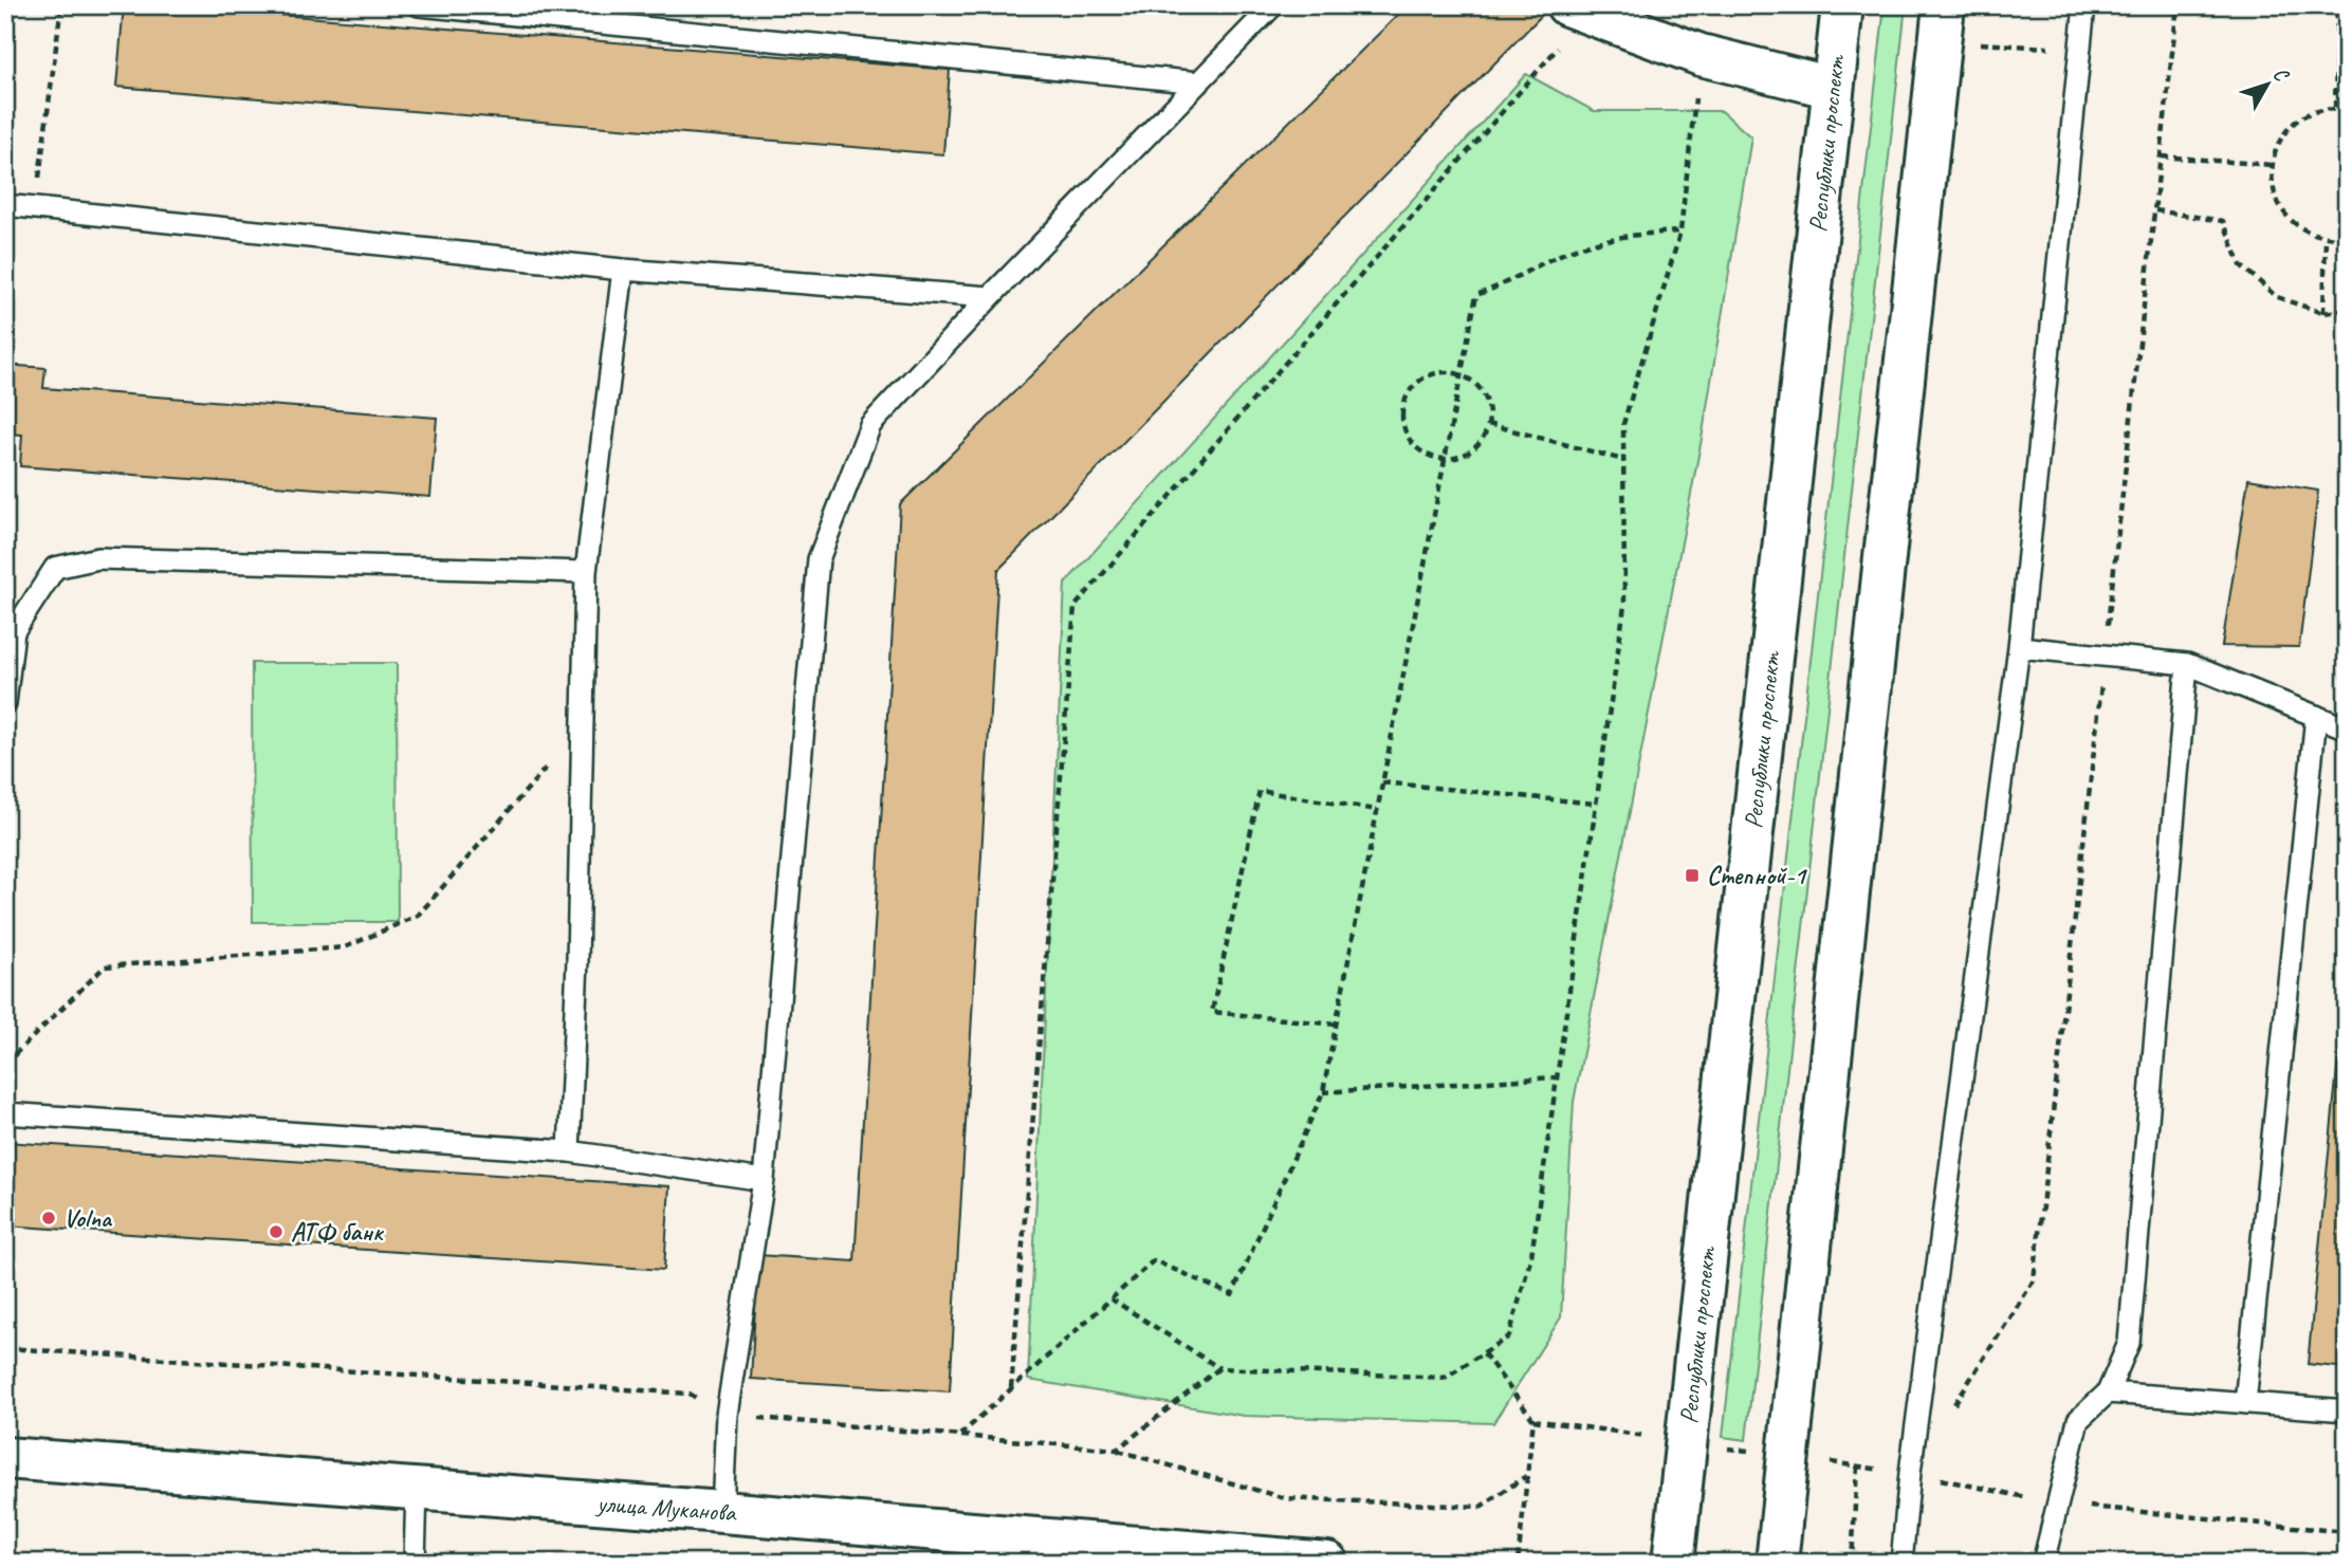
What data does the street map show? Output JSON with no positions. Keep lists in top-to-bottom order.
{
  "streets": {
    "main road": ["Республики проспект", "улица Муканова"]
  },
  "places": {
    "transit": ["Степной-1"],
    "other": ["Volna", "АТФ банк"]
  },
  "north": "top right"
}
